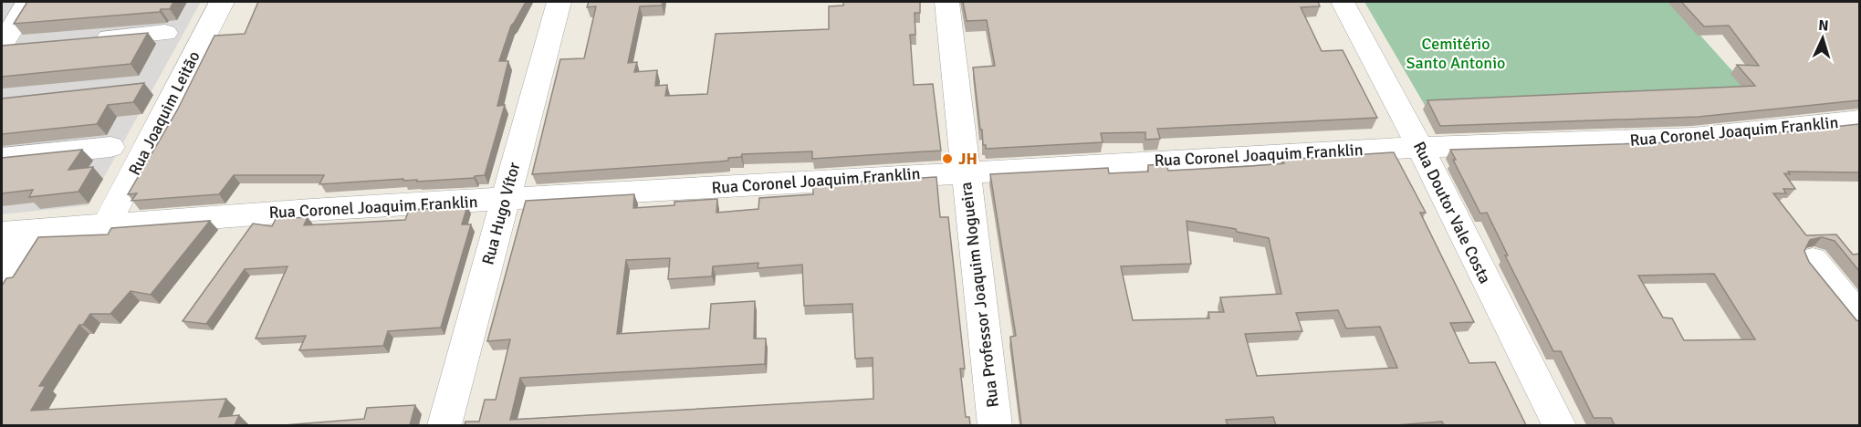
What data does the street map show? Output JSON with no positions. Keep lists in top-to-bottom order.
{
  "streets": {
    "street": [
      "Rua Joaquim Leitão",
      "Rua Coronel Joaquim Franklin",
      "Rua Doutor Vale Costa",
      "Rua Hugo Vítor",
      "Rua Professor Joaquim Nogueira"
    ]
  },
  "crossings": [
    ["Rua Joaquim Leitão", "Rua Coronel Joaquim Franklin"],
    ["Rua Coronel Joaquim Franklin", "Rua Doutor Vale Costa"],
    ["Rua Coronel Joaquim Franklin", "Rua Hugo Vítor"],
    ["Rua Coronel Joaquim Franklin", "Rua Professor Joaquim Nogueira"]
  ],
  "parks": ["Cemitério Santo Antonio"],
  "places": ["JH"],
  "north": "top"
}
